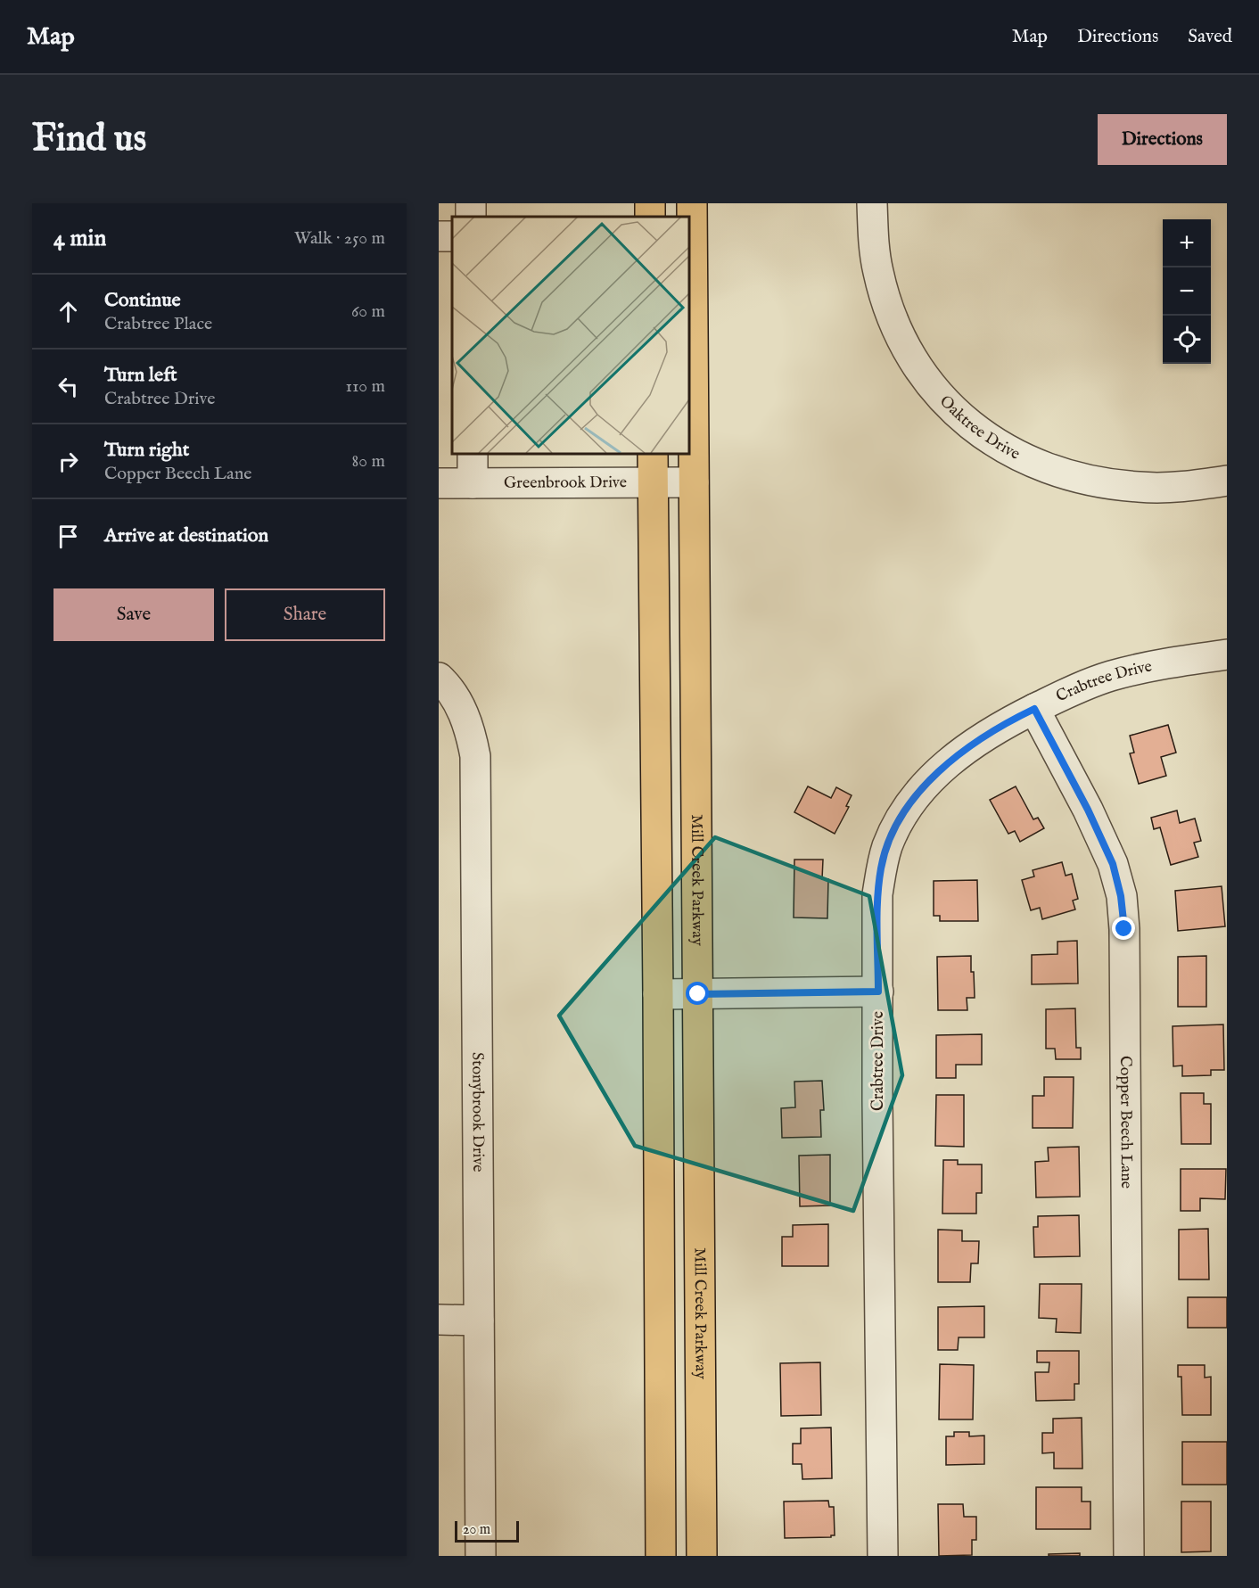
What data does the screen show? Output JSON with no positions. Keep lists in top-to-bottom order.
{
  "streets": {
    "main road": ["Mill Creek Parkway"],
    "street": [
      "Oaktree Drive",
      "Greenbrook Drive",
      "Crabtree Drive",
      "Stonybrook Drive",
      "Copper Beech Lane"
    ]
  },
  "crossings": [
    ["Greenbrook Drive", "Mill Creek Parkway"],
    ["Crabtree Drive", "Copper Beech Lane"]
  ],
  "scale_bar": "20 m",
  "page": {
    "header": "Map",
    "nav": ["Map", "Directions", "Saved"],
    "buttons": [
      "Directions",
      ["Save", "Share"]
    ],
    "title": "Find us",
    "heading": ["4 min", "Walk · 250 m"],
    "map_buttons": ["+", "−"],
    "list": [
      ["Continue", "Crabtree Place", "60 m"],
      ["Turn left", "Crabtree Drive", "110 m"],
      ["Turn right", "Copper Beech Lane", "80 m"],
      "Arrive at destination"
    ],
    "scale": "20 m"
  }
}
